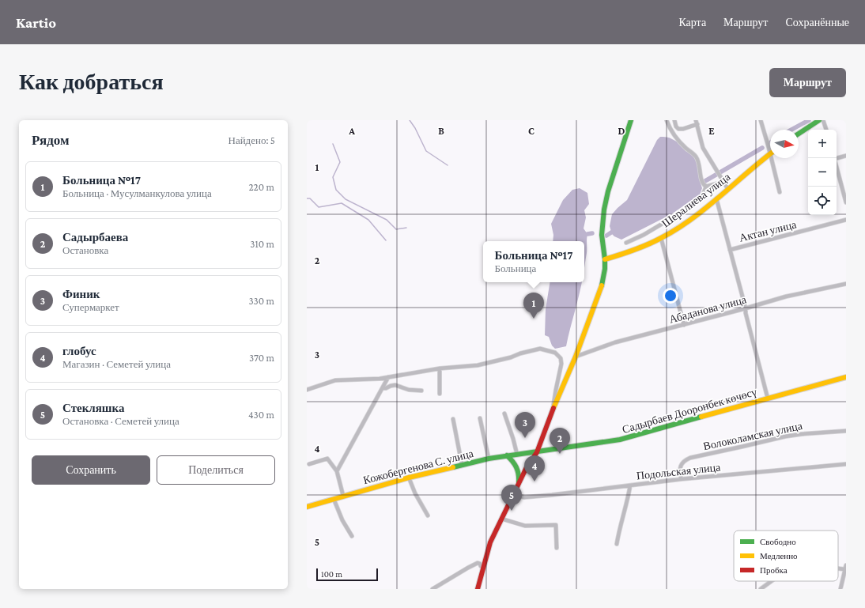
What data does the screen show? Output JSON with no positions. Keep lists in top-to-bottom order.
{
  "streets": {
    "main road": ["Шералиева улица", "Садырбаев Дооронбек көчөсү", "Кожобергенова С. улица"],
    "street": [
      "Актан улица",
      "Абаданова улица",
      "Волоколамская улица",
      "Подольская улица"
    ]
  },
  "crossings": [
    ["Садырбаев Дооронбек көчөсү", "Кожобергенова С. улица"],
    ["Волоколамская улица", "Подольская улица"]
  ],
  "legend": ["Свободно", "Медленно", "Пробка"],
  "scale_bar": "100 m",
  "north": "right",
  "page": {
    "header": "Kartio",
    "nav": ["Карта", "Маршрут", "Сохранённые"],
    "buttons": [
      "Маршрут",
      ["Сохранить", "Поделиться"]
    ],
    "title": "Как добраться",
    "heading": ["Рядом", "Найдено: 5"],
    "map_buttons": ["+", "−"],
    "list": [
      {
        "mark": "1",
        "name": "Больница №17",
        "note": "Больница · Мусулманкулова улица",
        "value": "220 m"
      },
      {
        "mark": "2",
        "name": "Садырбаева",
        "note": "Остановка",
        "value": "310 m"
      },
      {
        "mark": "3",
        "name": "Финик",
        "note": "Супермаркет",
        "value": "330 m"
      },
      {
        "mark": "4",
        "name": "глобус",
        "note": "Магазин · Семетей улица",
        "value": "370 m"
      },
      {
        "mark": "5",
        "name": "Стекляшка",
        "note": "Остановка · Семетей улица",
        "value": "430 m"
      }
    ],
    "popup": ["Больница №17", "Больница"],
    "pins": [
      "1",
      "3",
      "2",
      "4",
      "5"
    ],
    "scale": "100 m"
  },
  "grid": {
    "columns": [
      "A",
      "B",
      "C",
      "D",
      "E"
    ],
    "rows": [
      "1",
      "2",
      "3",
      "4",
      "5"
    ]
  }
}
